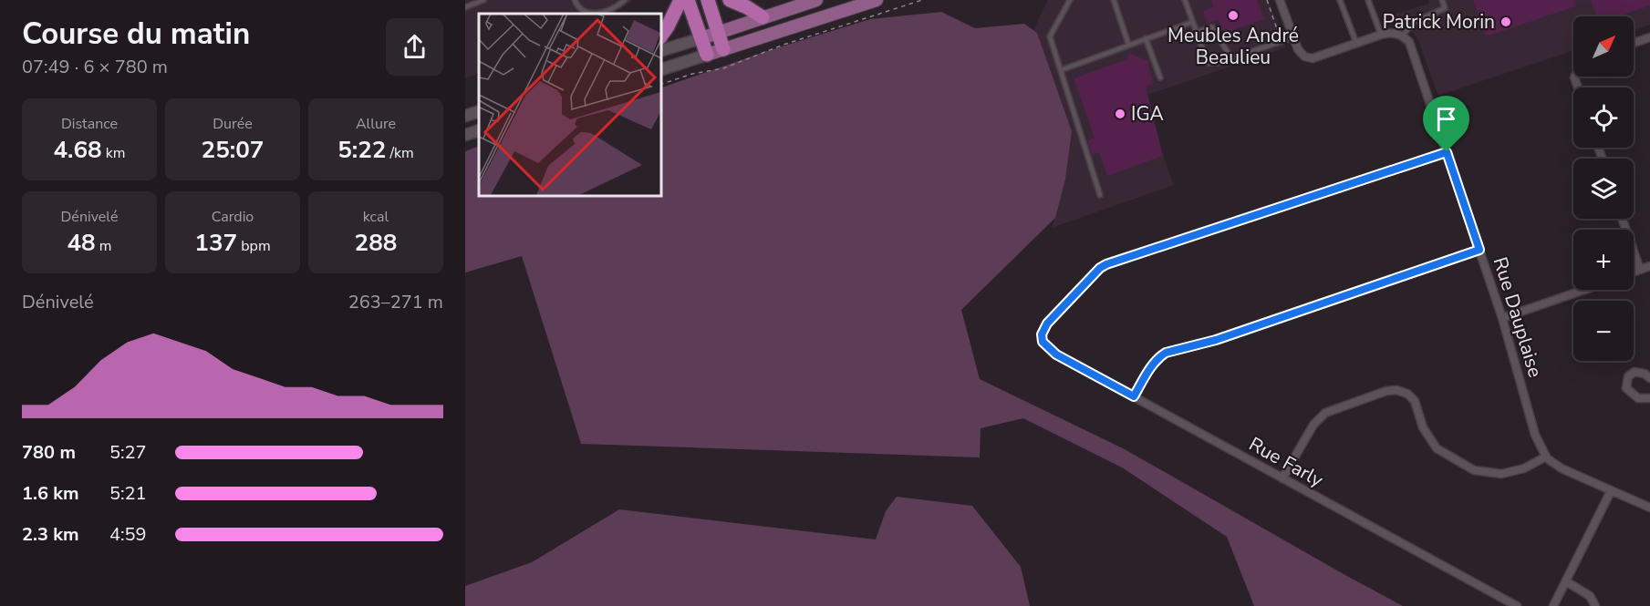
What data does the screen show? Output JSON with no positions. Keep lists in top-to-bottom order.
{
  "streets": {
    "street": ["Rue Dauplaise", "Rue Farly"]
  },
  "crossings": [
    ["Rue Dauplaise", "Rue Farly"]
  ],
  "places": ["Meubles André Beaulieu", "Patrick Morin", "IGA"],
  "north": "top right",
  "page": {
    "heading": ["Course du matin", "07:49 · 6 × 780 m"],
    "map_buttons": ["+", "−"],
    "stats": [
      ["Distance", "4.68 km"],
      ["Durée", "25:07"],
      ["Allure", "5:22 /km"],
      ["Dénivelé", "48 m"],
      ["Cardio", "137 bpm"],
      ["kcal", "288"]
    ],
    "chart": ["Dénivelé", "263–271 m"],
    "list": [
      {
        "name": "780 m",
        "note": "5:27"
      },
      {
        "name": "1.6 km",
        "note": "5:21"
      },
      {
        "name": "2.3 km",
        "note": "4:59"
      }
    ]
  }
}
